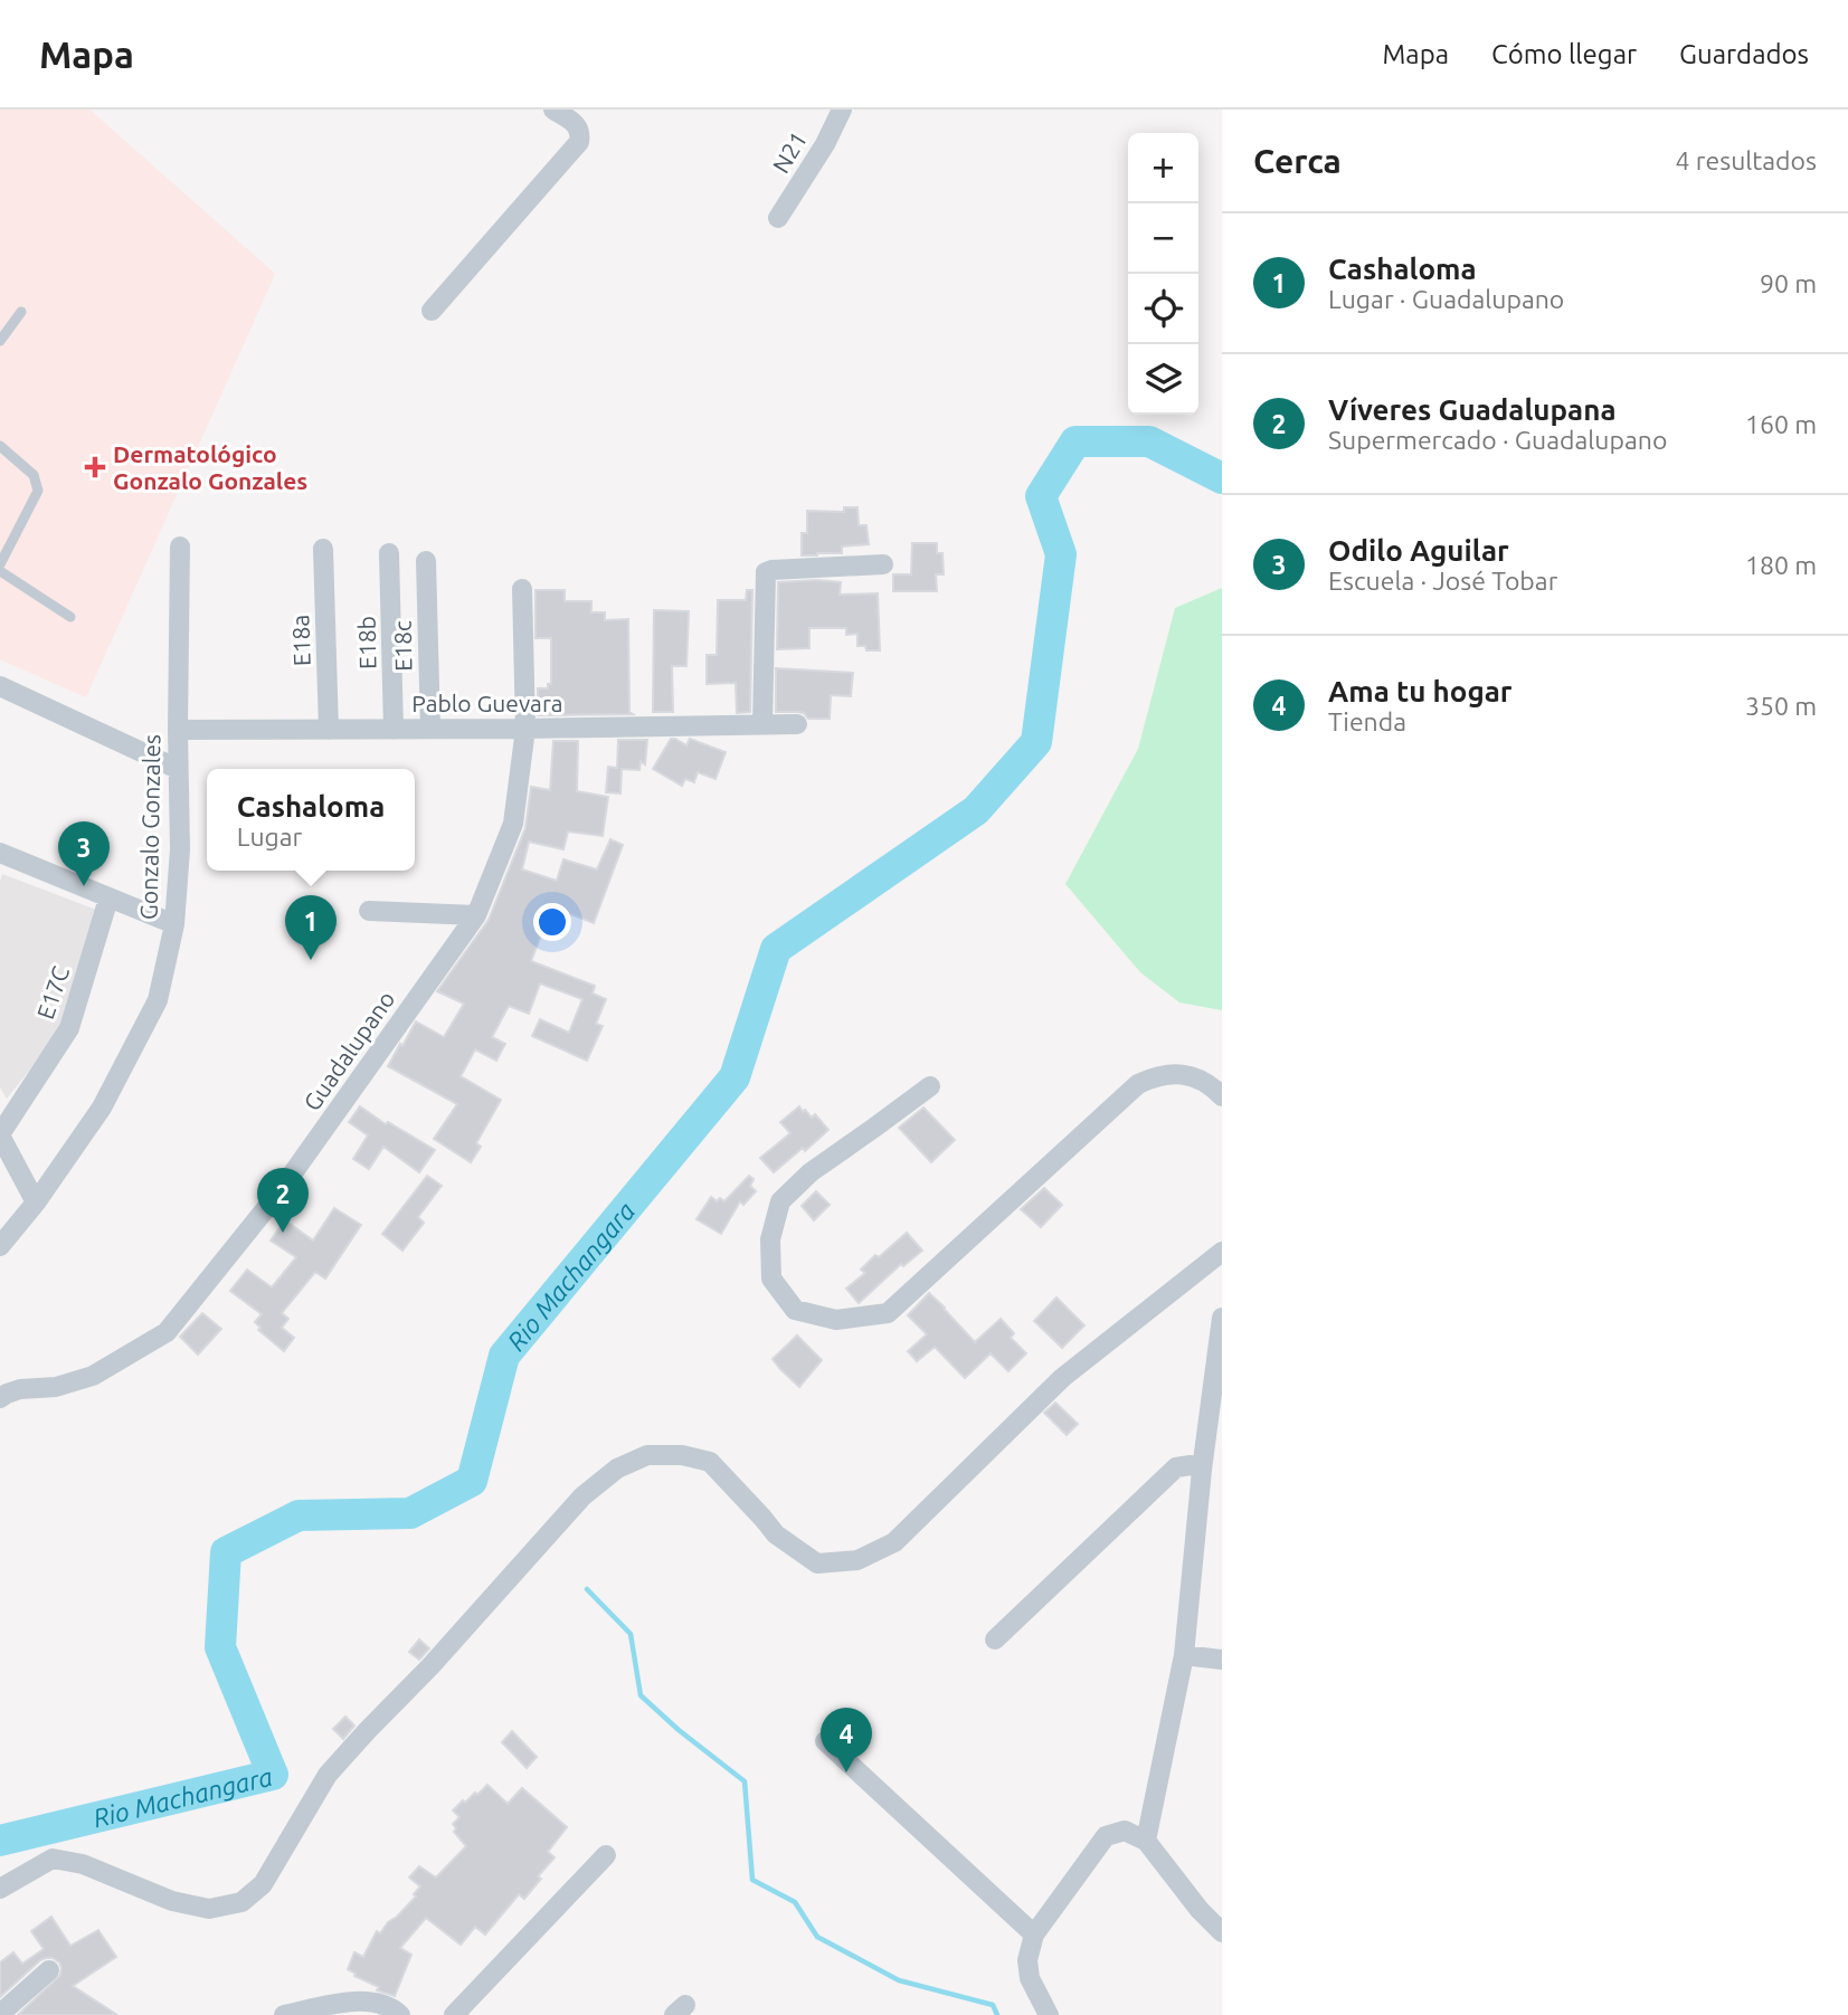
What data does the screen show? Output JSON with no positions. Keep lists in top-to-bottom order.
{
  "streets": {
    "street": [
      "N21",
      "E18a",
      "E18b",
      "E18c",
      "Pablo Guevara",
      "Gonzalo Gonzales",
      "E17C",
      "Guadalupano"
    ]
  },
  "crossings": [
    ["E18a", "Pablo Guevara"],
    ["E18b", "Pablo Guevara"],
    ["E18c", "Pablo Guevara"],
    ["Pablo Guevara", "Gonzalo Gonzales"],
    ["Pablo Guevara", "Guadalupano"]
  ],
  "water": ["Rio Machangara"],
  "places": {
    "health": ["Dermatológico Gonzalo Gonzales"]
  },
  "page": {
    "header": "Mapa",
    "nav": ["Mapa", "Cómo llegar", "Guardados"],
    "heading": ["Cerca", "4 resultados"],
    "map_buttons": ["+", "−"],
    "list": [
      {
        "mark": "1",
        "name": "Cashaloma",
        "note": "Lugar · Guadalupano",
        "value": "90 m"
      },
      {
        "mark": "2",
        "name": "Víveres Guadalupana",
        "note": "Supermercado · Guadalupano",
        "value": "160 m"
      },
      {
        "mark": "3",
        "name": "Odilo Aguilar",
        "note": "Escuela · José Tobar",
        "value": "180 m"
      },
      {
        "mark": "4",
        "name": "Ama tu hogar",
        "note": "Tienda",
        "value": "350 m"
      }
    ],
    "popup": ["Cashaloma", "Lugar"],
    "pins": [
      "3",
      "1",
      "2",
      "4"
    ]
  }
}
